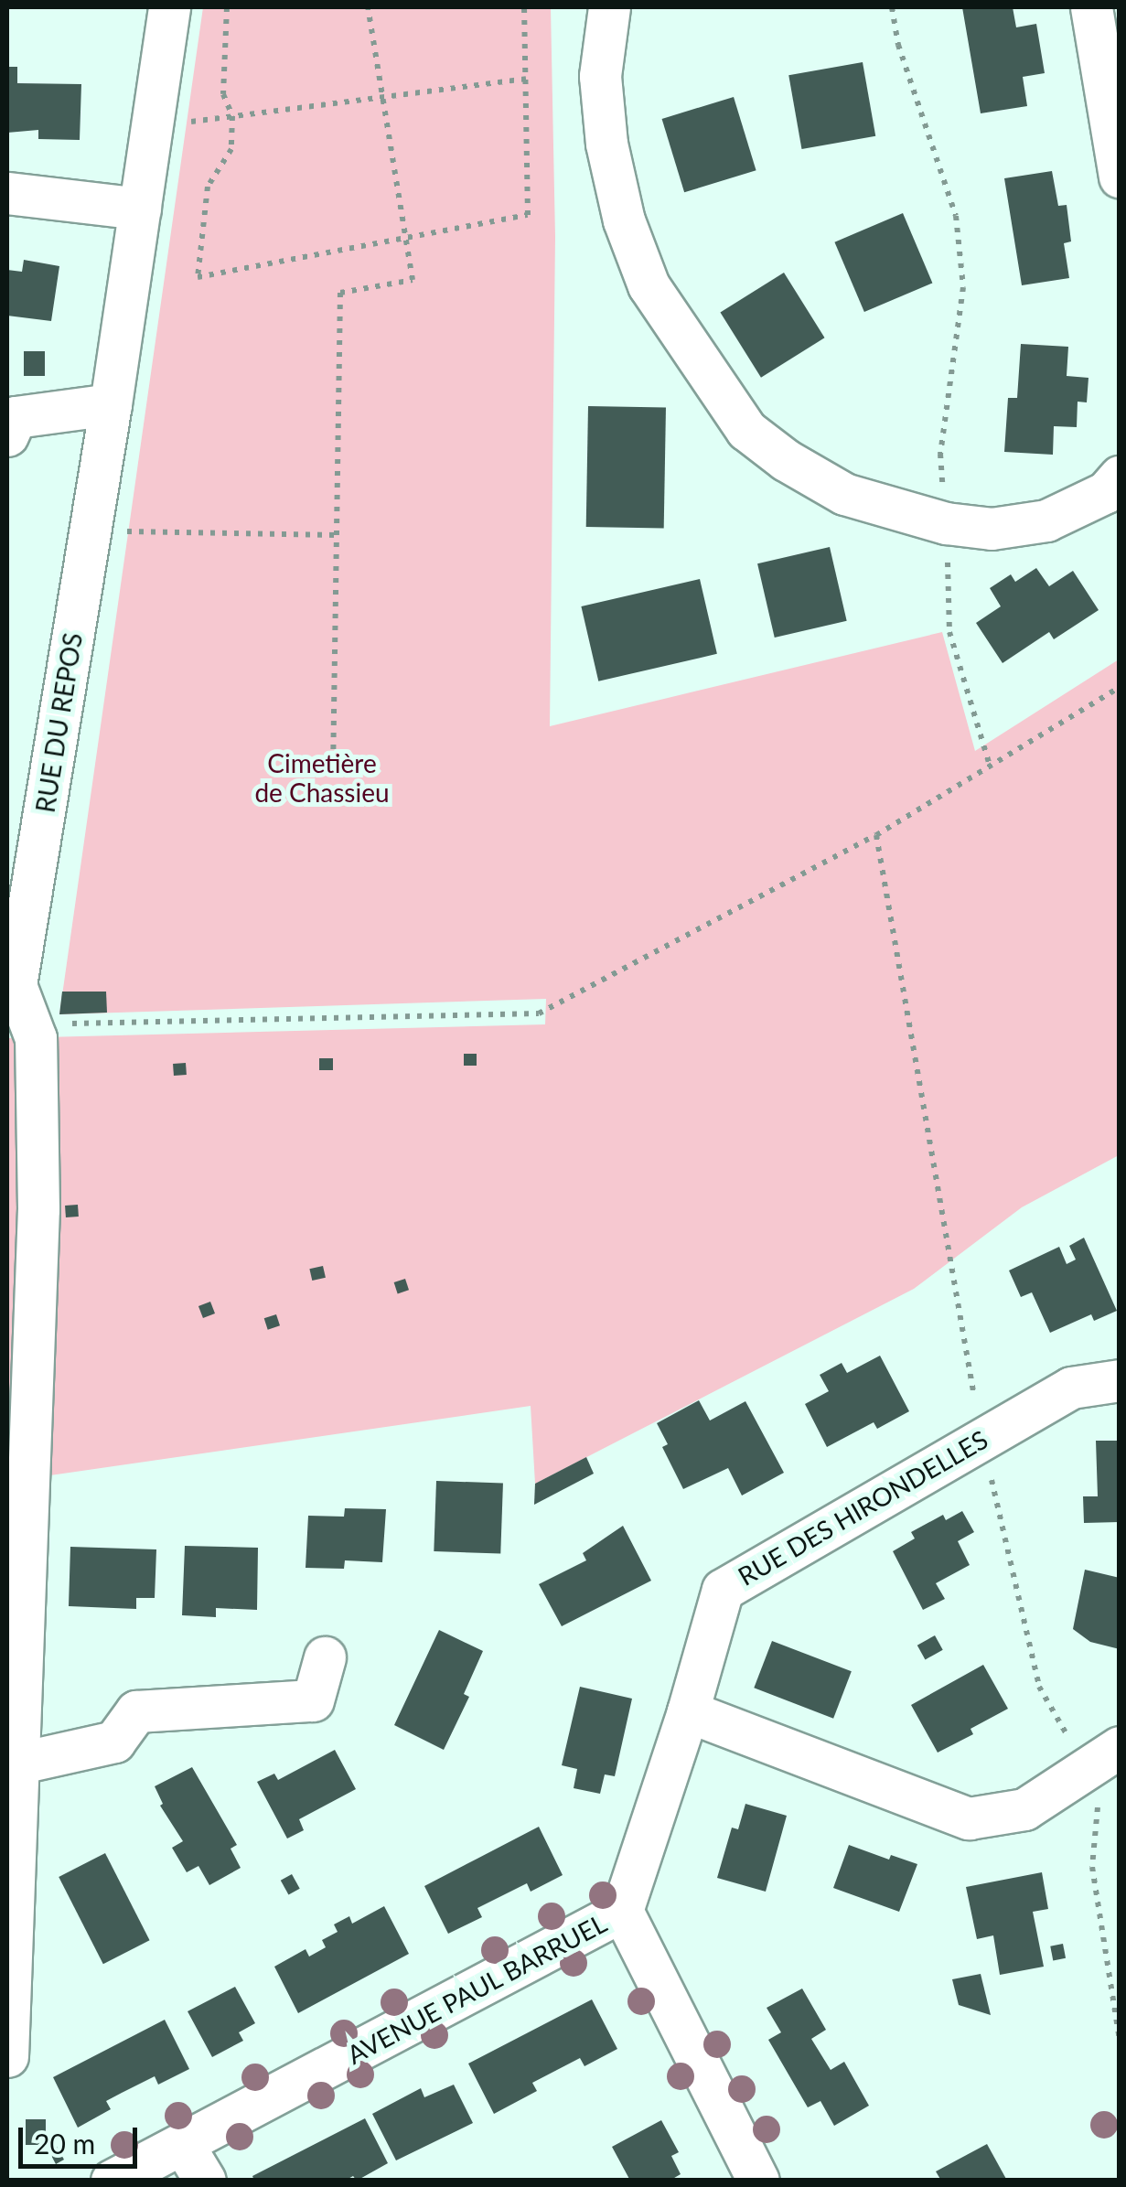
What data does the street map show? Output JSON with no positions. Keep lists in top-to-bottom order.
{
  "streets": {
    "street": ["RUE DU REPOS", "RUE DES HIRONDELLES", "AVENUE PAUL BARRUEL"]
  },
  "crossings": [
    ["RUE DES HIRONDELLES", "AVENUE PAUL BARRUEL"]
  ],
  "parks": ["Cimetière de Chassieu"],
  "scale_bar": "20 m"
}
